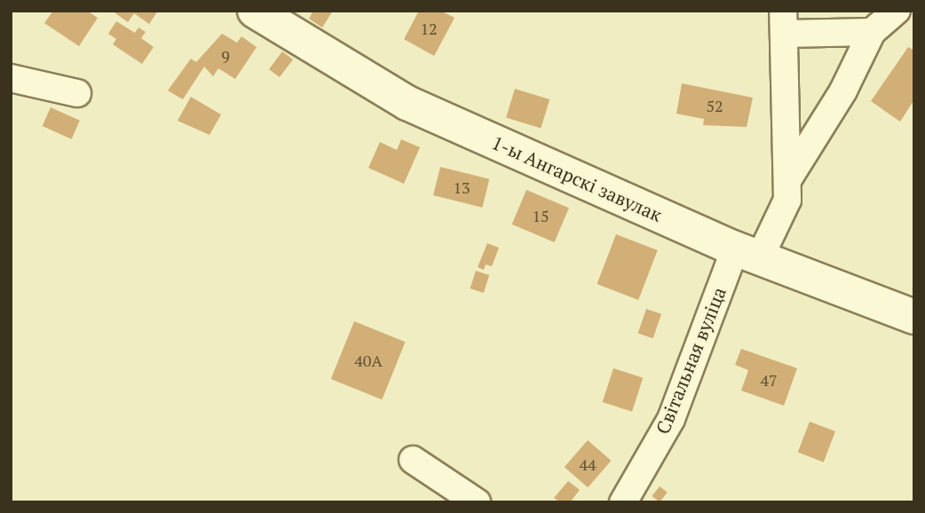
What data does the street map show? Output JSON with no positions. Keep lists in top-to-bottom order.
{
  "streets": {
    "street": ["1-ы Ангарскі завулак", "Світальная вуліца"]
  },
  "crossings": [
    ["1-ы Ангарскі завулак", "Світальная вуліца"]
  ],
  "house_numbers": [
    "12",
    "9",
    "52",
    "13",
    "15",
    "40А",
    "47",
    "44"
  ]
}
